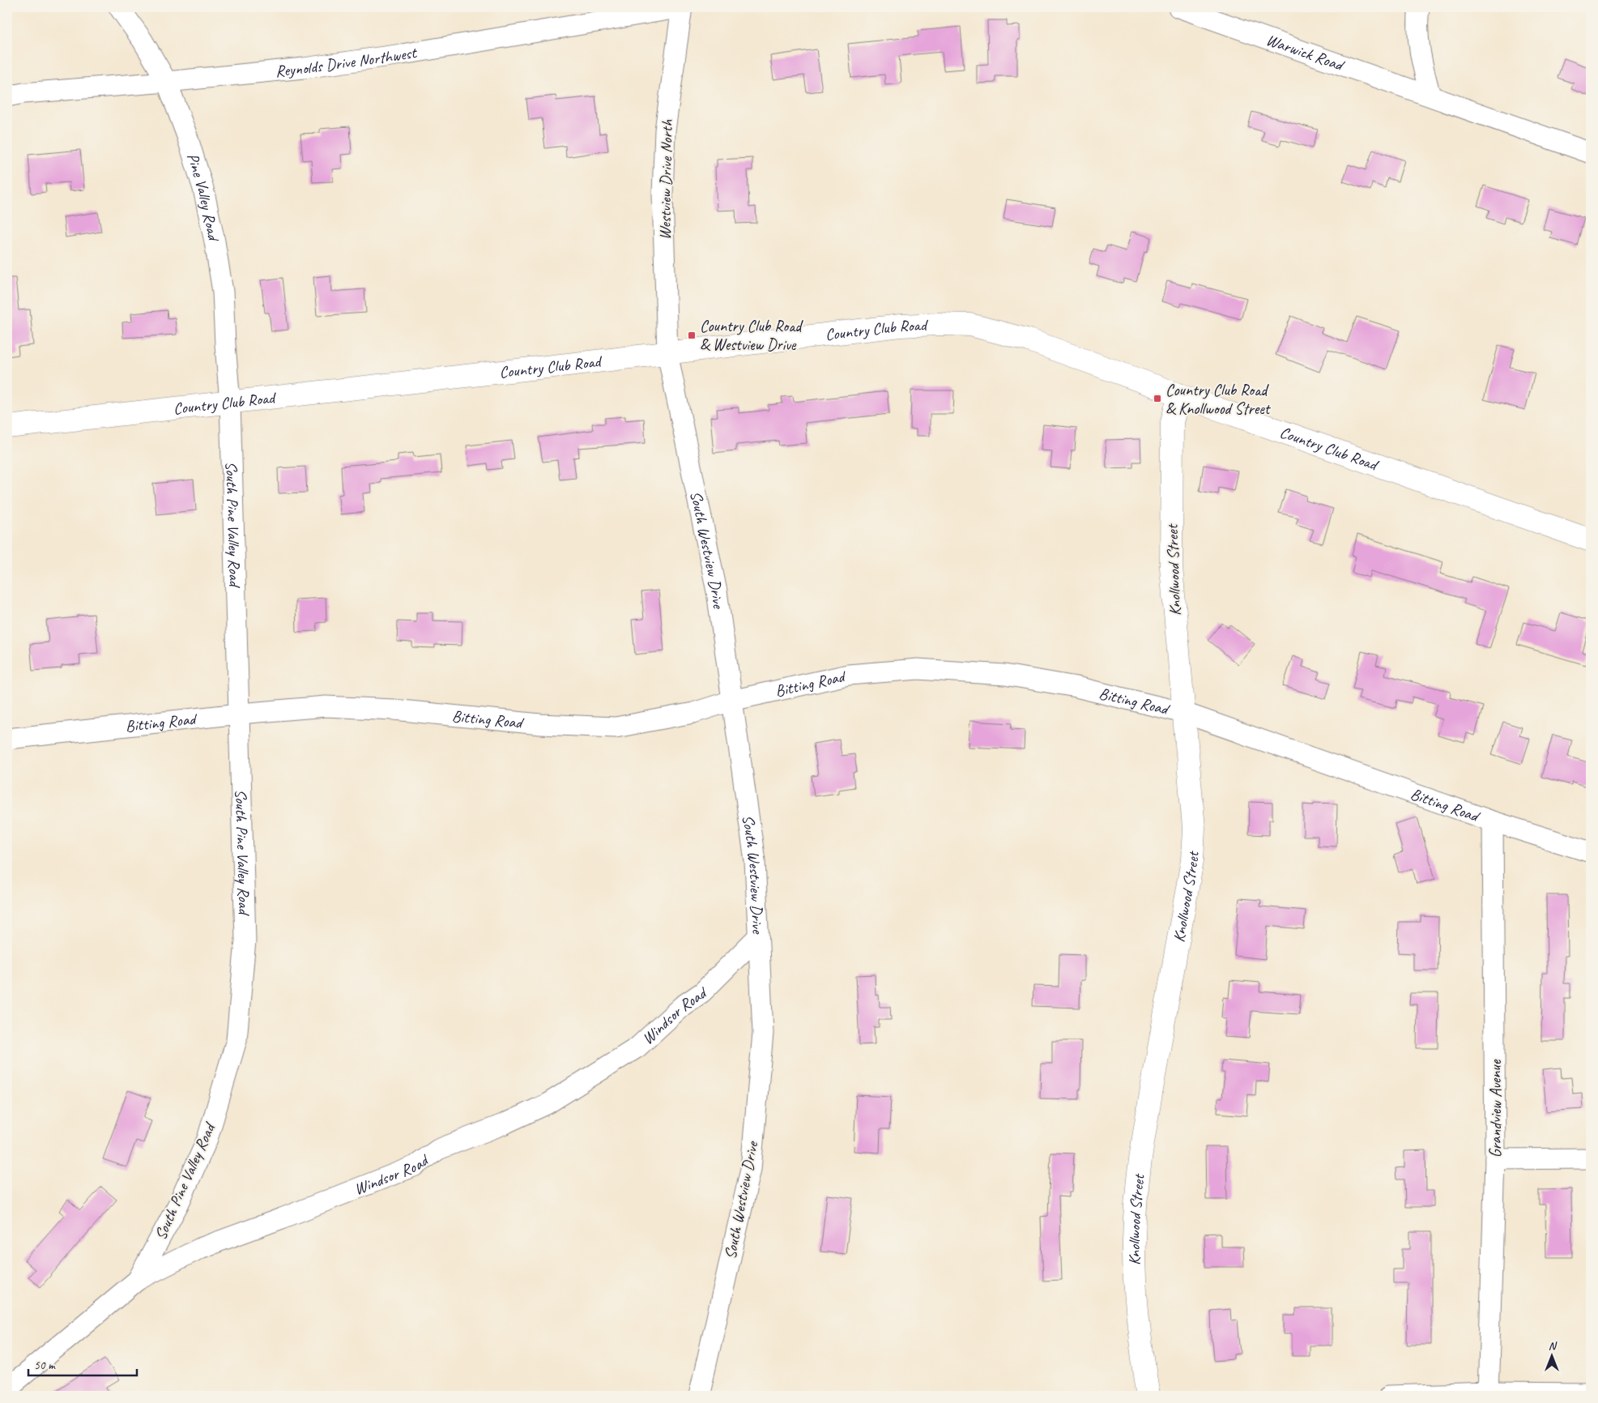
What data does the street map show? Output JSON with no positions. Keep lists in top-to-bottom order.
{
  "streets": {
    "main road": ["Country Club Road", "Knollwood Street"],
    "street": [
      "Warwick Road",
      "Reynolds Drive Northwest",
      "Westview Drive North",
      "Pine Valley Road",
      "South Pine Valley Road",
      "South Westview Drive",
      "Bitting Road",
      "Windsor Road",
      "Grandview Avenue"
    ]
  },
  "crossings": [
    ["Reynolds Drive Northwest", "Westview Drive North"],
    ["Reynolds Drive Northwest", "Pine Valley Road"],
    ["Westview Drive North", "Country Club Road"],
    ["Westview Drive North", "South Westview Drive"],
    ["Pine Valley Road", "Country Club Road"],
    ["Pine Valley Road", "South Pine Valley Road"],
    ["Country Club Road", "South Pine Valley Road"],
    ["Country Club Road", "South Westview Drive"],
    ["Country Club Road", "Knollwood Street"],
    ["South Pine Valley Road", "Bitting Road"],
    ["South Pine Valley Road", "Windsor Road"],
    ["South Westview Drive", "Bitting Road"],
    ["South Westview Drive", "Windsor Road"],
    ["Knollwood Street", "Bitting Road"],
    ["Bitting Road", "Grandview Avenue"]
  ],
  "places": {
    "transit": ["Country Club Road & Westview Drive", "Country Club Road & Knollwood Street"]
  },
  "scale_bar": "50 m",
  "north": "top"
}
